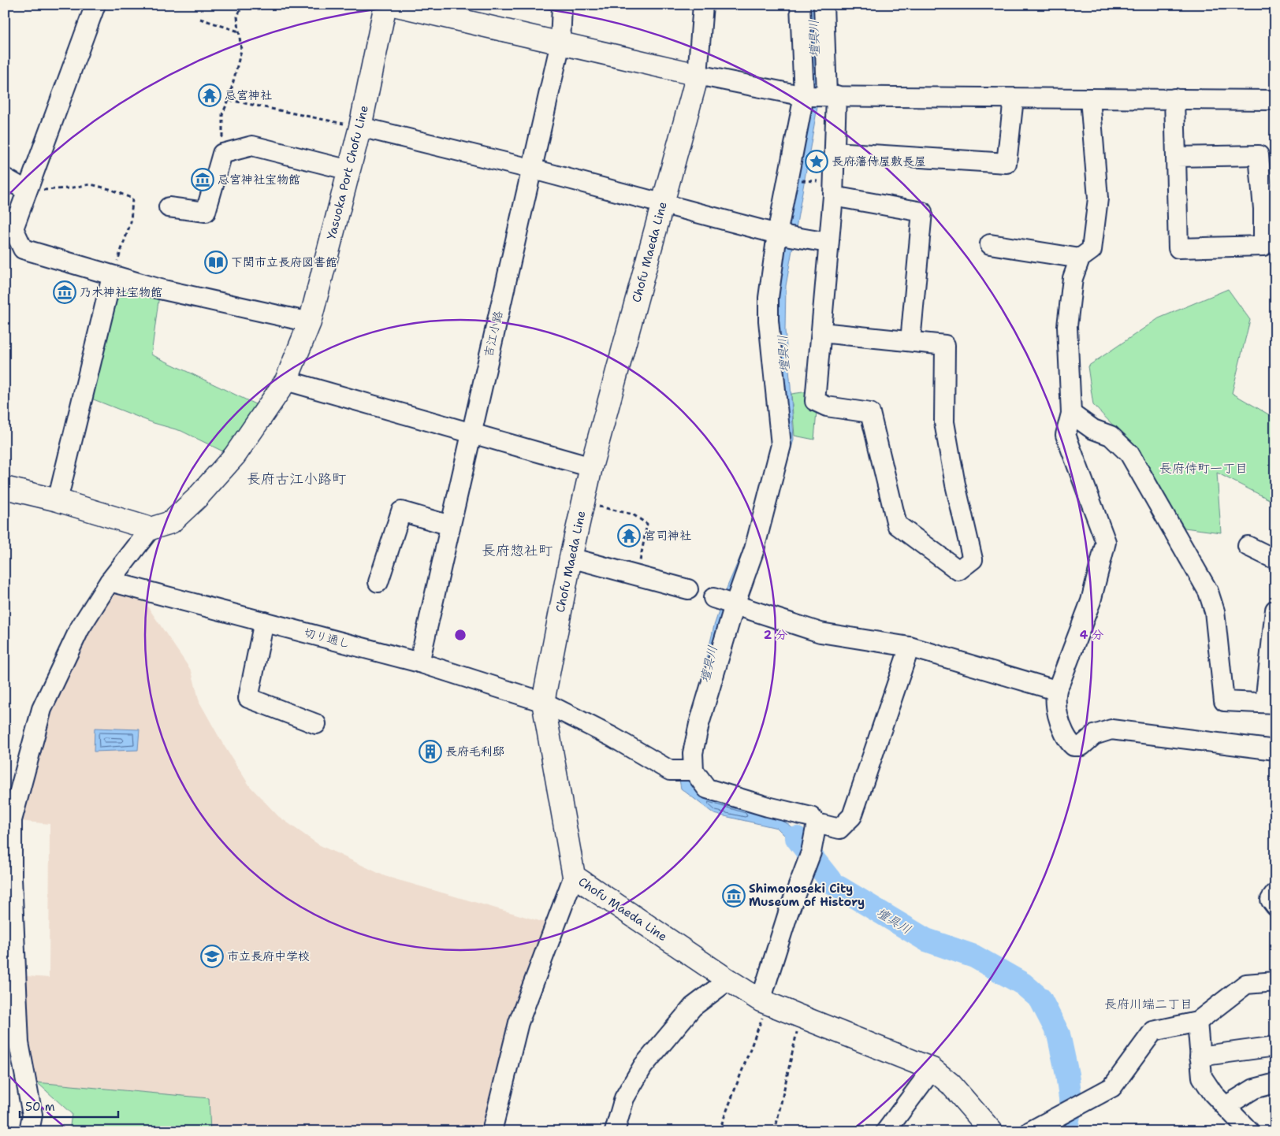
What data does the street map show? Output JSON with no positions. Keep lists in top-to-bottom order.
{
  "streets": {
    "main road": ["Yasuoka Port Chofu Line", "Chofu Maeda Line"],
    "street": ["吉江小路", "切り通し"]
  },
  "crossings": [
    ["Chofu Maeda Line", "切り通し"],
    ["吉江小路", "切り通し"]
  ],
  "districts": [
    "長府侍町一丁目",
    "長府古江小路町",
    "長府惣社町",
    "長府川端二丁目"
  ],
  "water": ["壇具川"],
  "places": {
    "temple": ["忌宮神社", "宮司神社"],
    "place": ["長府藩侍屋敷長屋"],
    "museum": ["忌宮神社宝物館", "乃木神社宝物館", "Shimonoseki City Museum of History"],
    "library": ["下関市立長府図書館"],
    "building": ["長府毛利邸"],
    "school or university": ["市立長府中学校"]
  },
  "scale_bar": "50 m",
  "rings": ["2 分", "4 分"]
}
